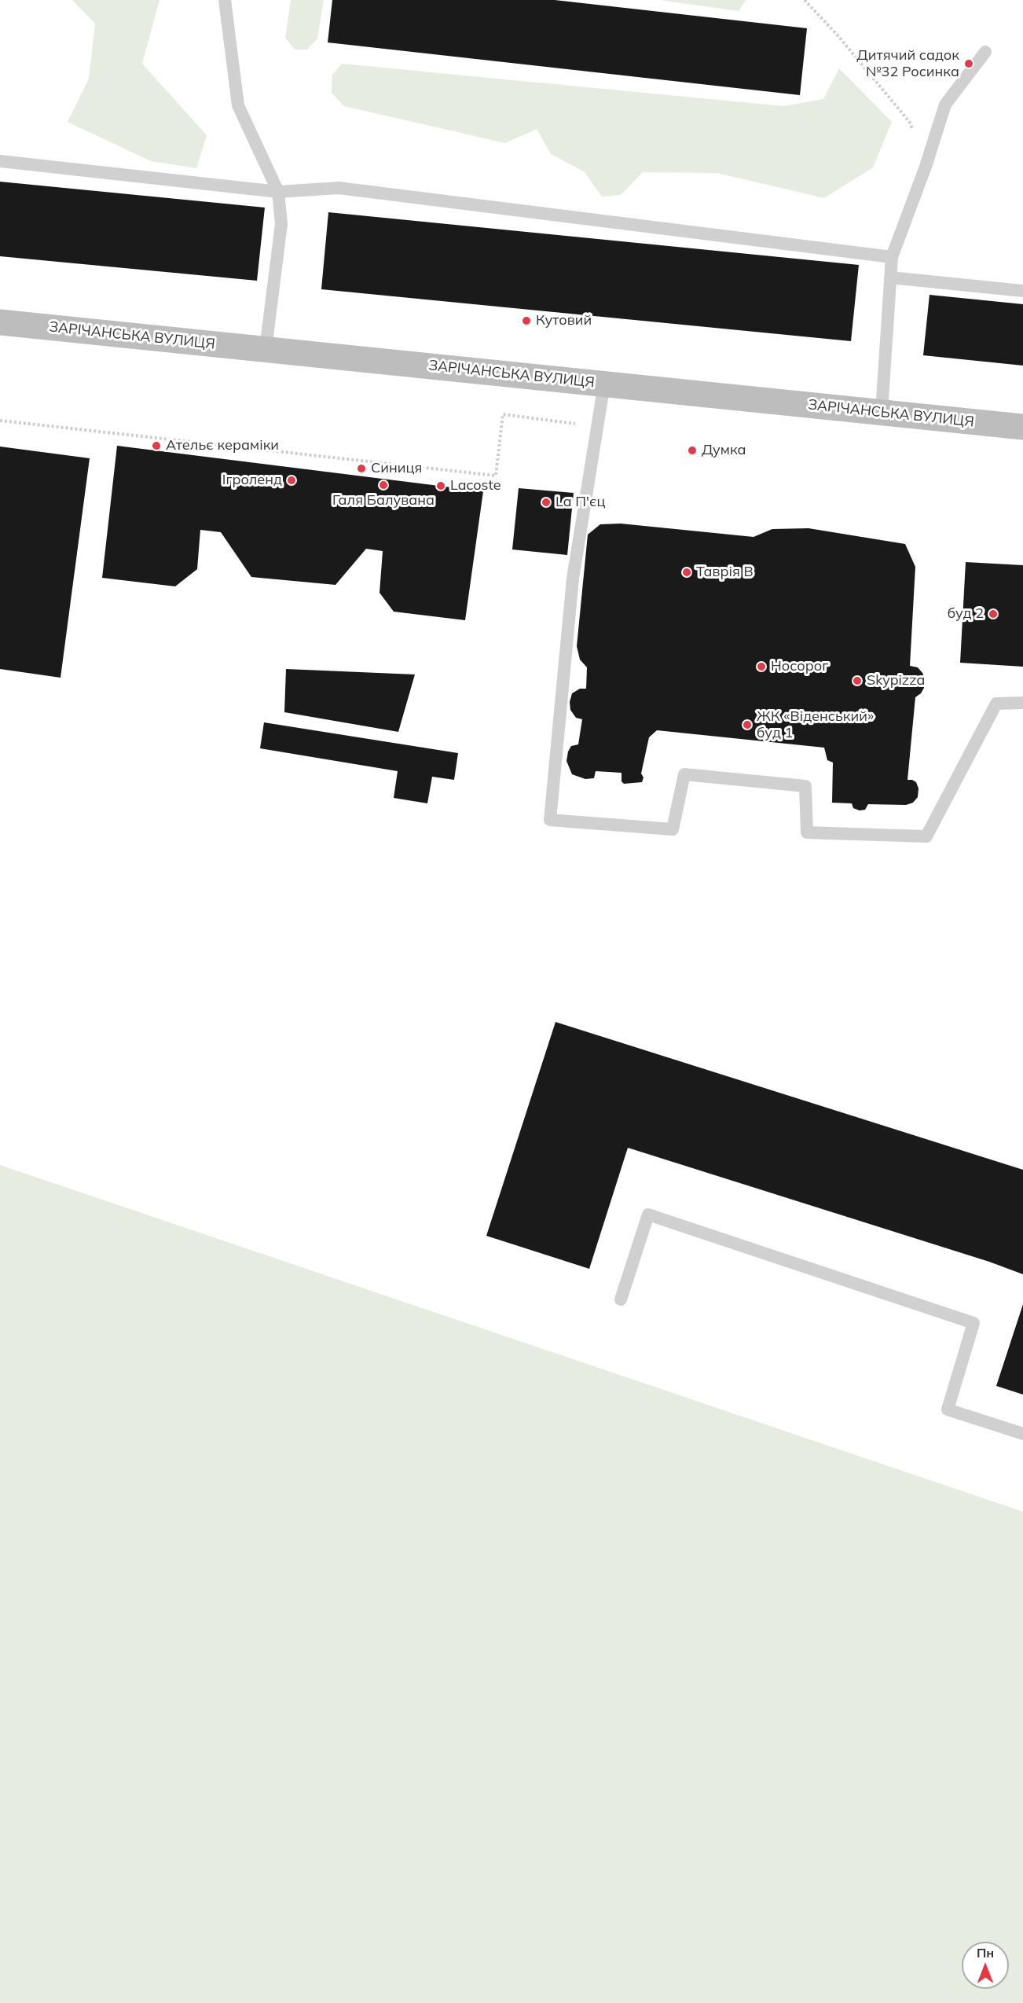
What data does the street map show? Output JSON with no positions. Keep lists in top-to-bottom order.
{
  "streets": {
    "street": ["ЗАРІЧАНСЬКА ВУЛИЦЯ"]
  },
  "places": [
    "Дитячий садок №32 Росинка",
    "Кутовий",
    "Ательє кераміки",
    "Думка",
    "Синиця",
    "Ігроленд",
    "Галя Балувана",
    "Lacoste",
    "La П'єц",
    "Таврія В",
    "буд 2",
    "Носорог",
    "Skypizza",
    "ЖК «Віденський» буд 1"
  ],
  "north": "top"
}
